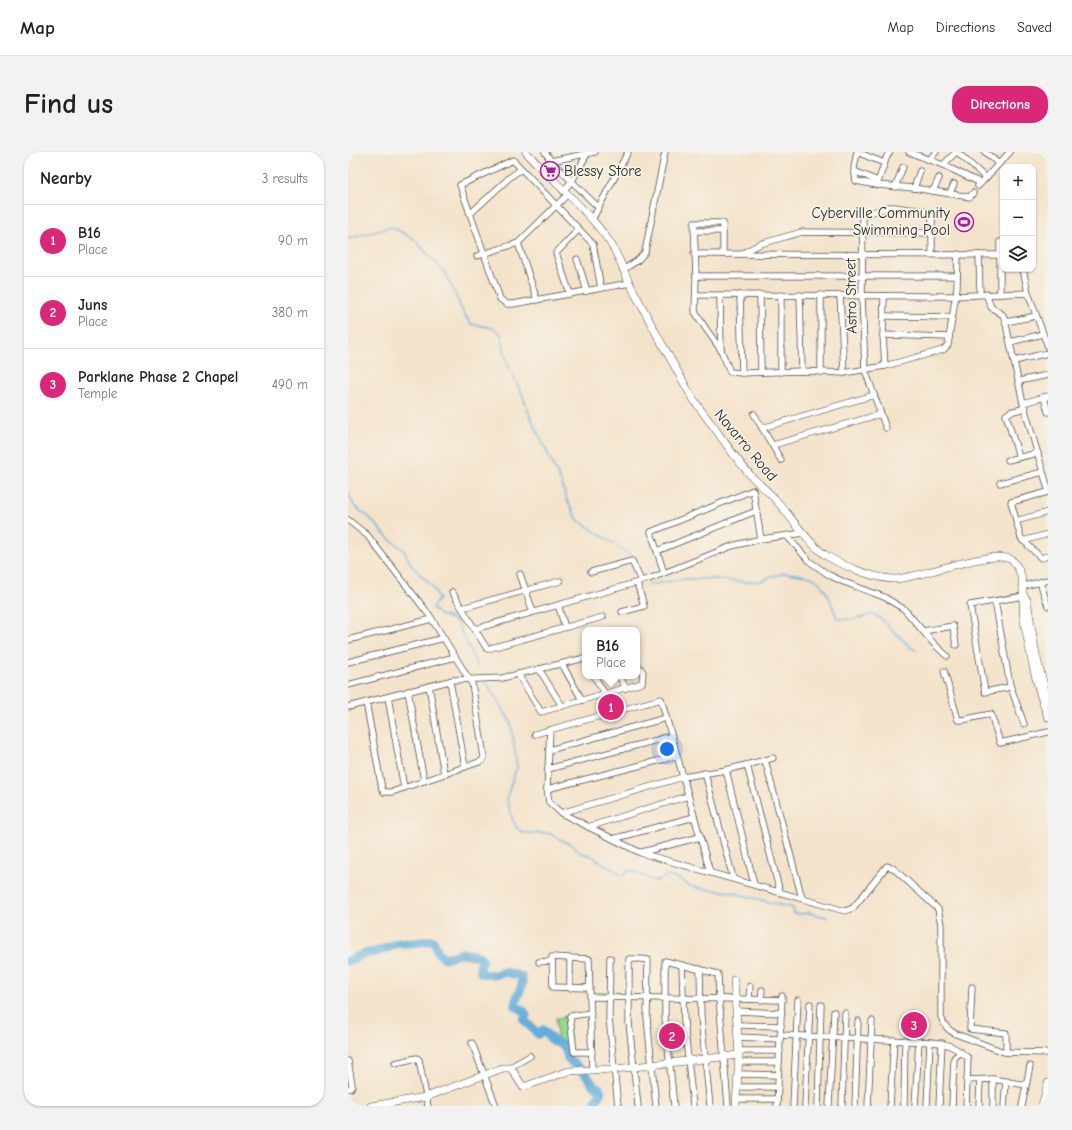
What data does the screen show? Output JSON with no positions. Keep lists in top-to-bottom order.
{
  "streets": {
    "street": ["Astro Street", "Navarro Road"]
  },
  "places": {
    "supermarket": ["Blessy Store"],
    "sports": ["Cyberville Community Swimming Pool"]
  },
  "page": {
    "header": "Map",
    "nav": ["Map", "Directions", "Saved"],
    "buttons": "Directions",
    "title": "Find us",
    "heading": ["Nearby", "3 results"],
    "map_buttons": ["+", "−"],
    "list": [
      {
        "mark": "1",
        "name": "B16",
        "note": "Place",
        "value": "90 m"
      },
      {
        "mark": "2",
        "name": "Juns",
        "note": "Place",
        "value": "380 m"
      },
      {
        "mark": "3",
        "name": "Parklane Phase 2 Chapel",
        "note": "Temple",
        "value": "490 m"
      }
    ],
    "popup": ["B16", "Place"],
    "pins": ["1", "3", "2"]
  }
}
